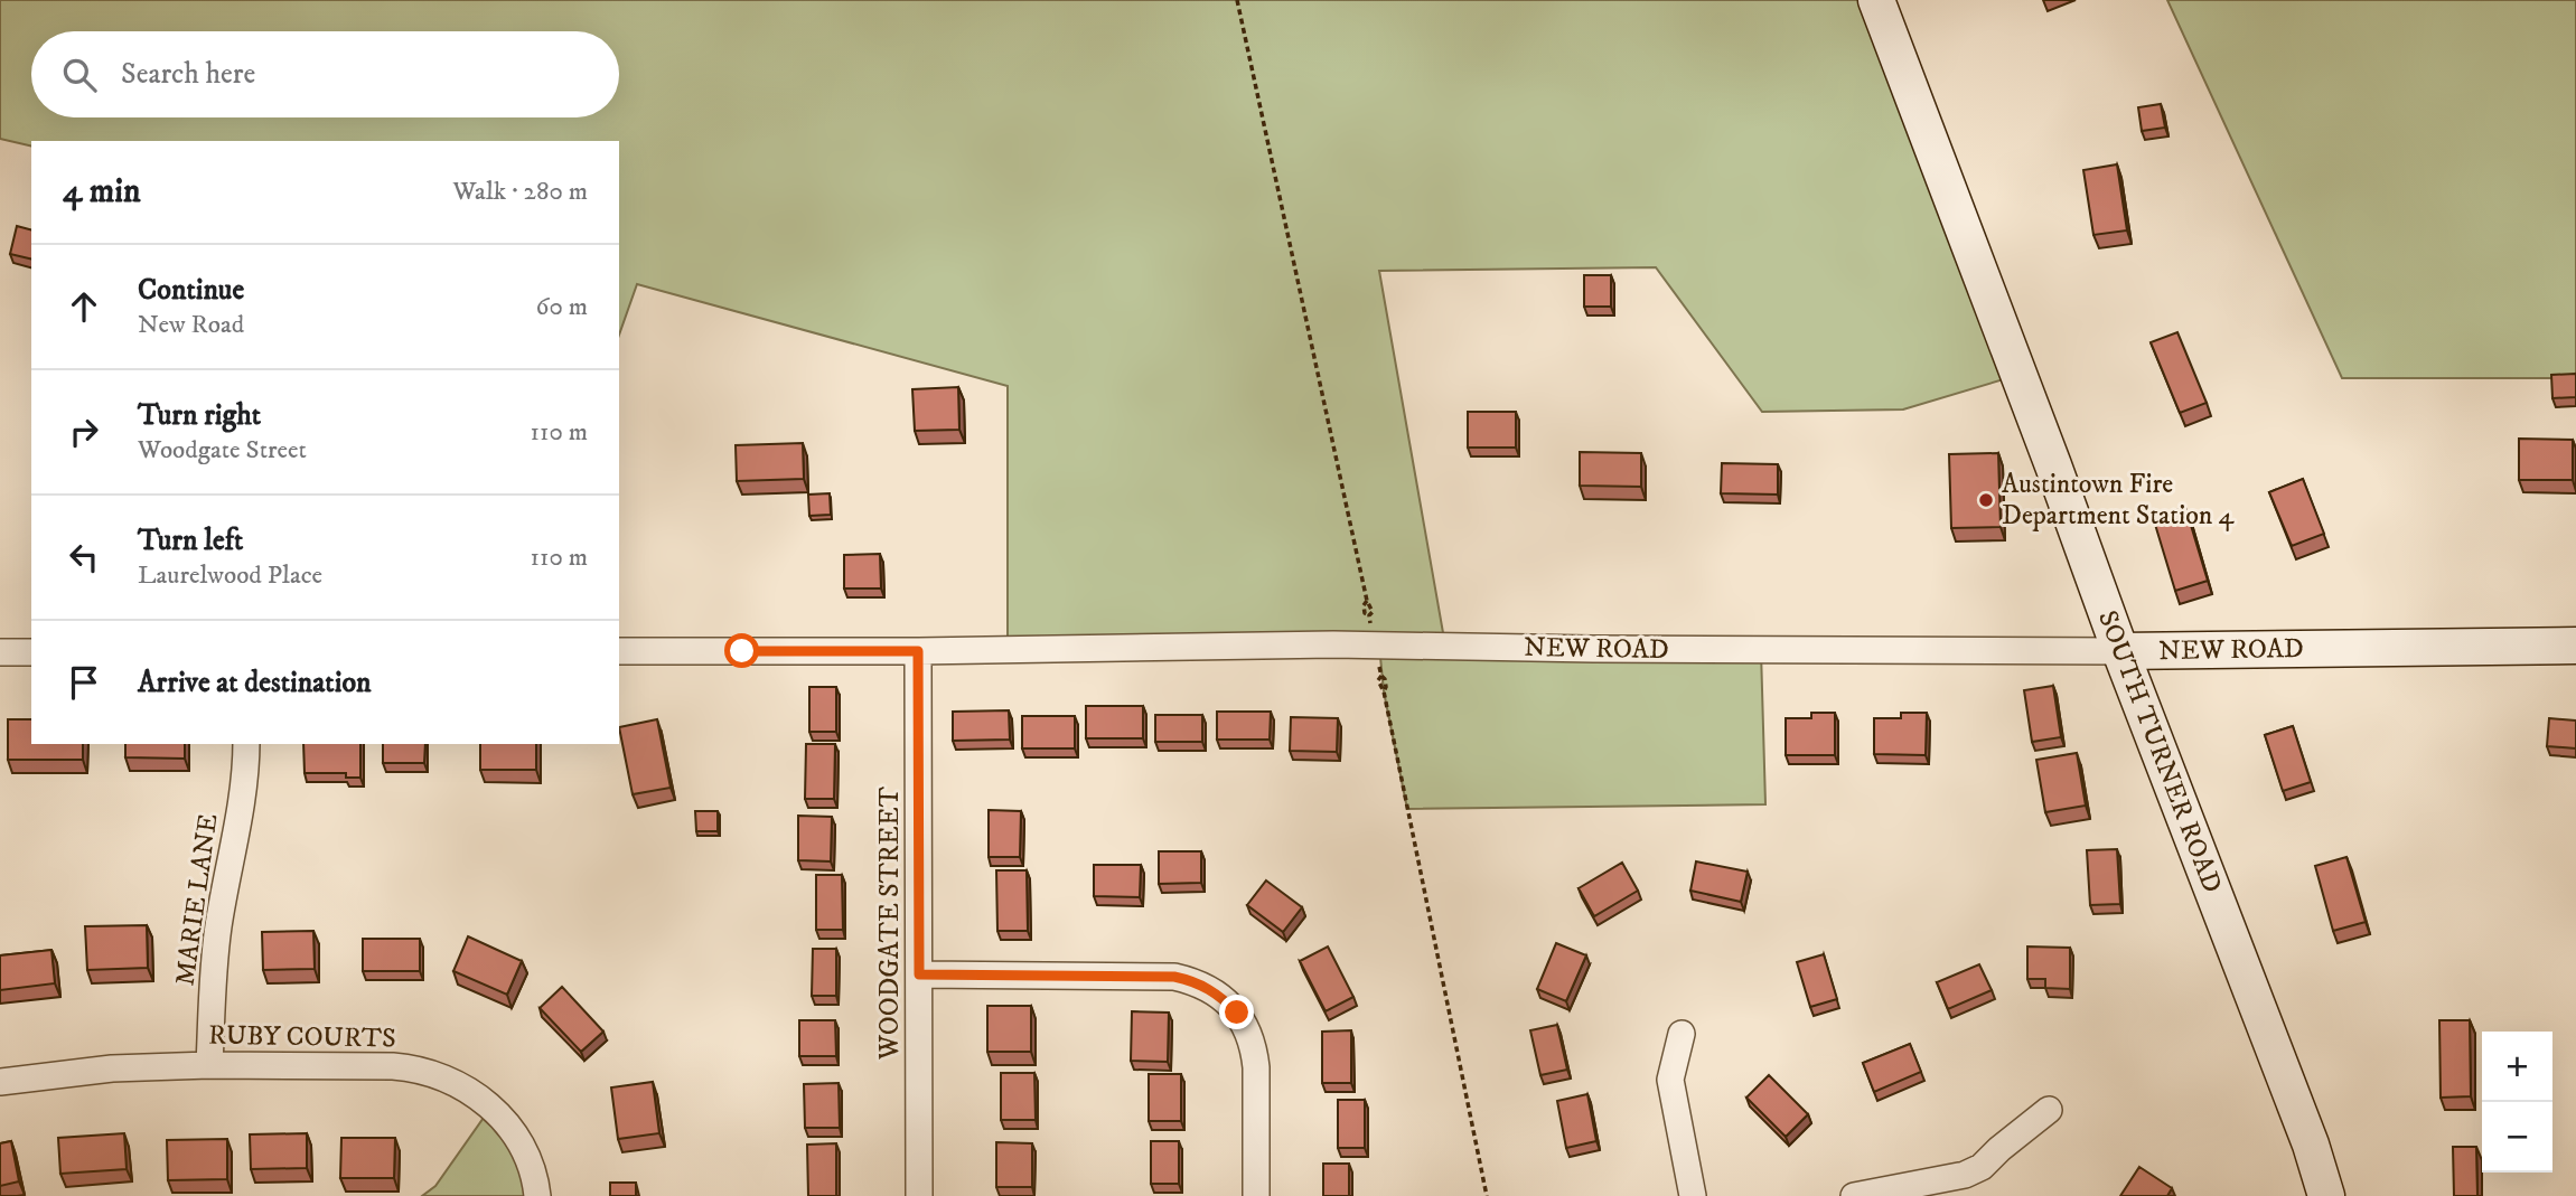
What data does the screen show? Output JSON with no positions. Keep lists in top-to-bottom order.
{
  "streets": {
    "street": [
      "NEW ROAD",
      "SOUTH TURNER ROAD",
      "MARIE LANE",
      "WOODGATE STREET",
      "RUBY COURTS"
    ]
  },
  "crossings": [
    ["NEW ROAD", "SOUTH TURNER ROAD"],
    ["NEW ROAD", "WOODGATE STREET"],
    ["MARIE LANE", "RUBY COURTS"]
  ],
  "places": ["Austintown Fire Department Station 4"],
  "page": {
    "search": "Search here",
    "heading": ["4 min", "Walk · 280 m"],
    "list": [
      ["Continue", "New Road", "60 m"],
      ["Turn right", "Woodgate Street", "110 m"],
      ["Turn left", "Laurelwood Place", "110 m"],
      "Arrive at destination"
    ],
    "map_buttons": ["+", "−"]
  }
}
